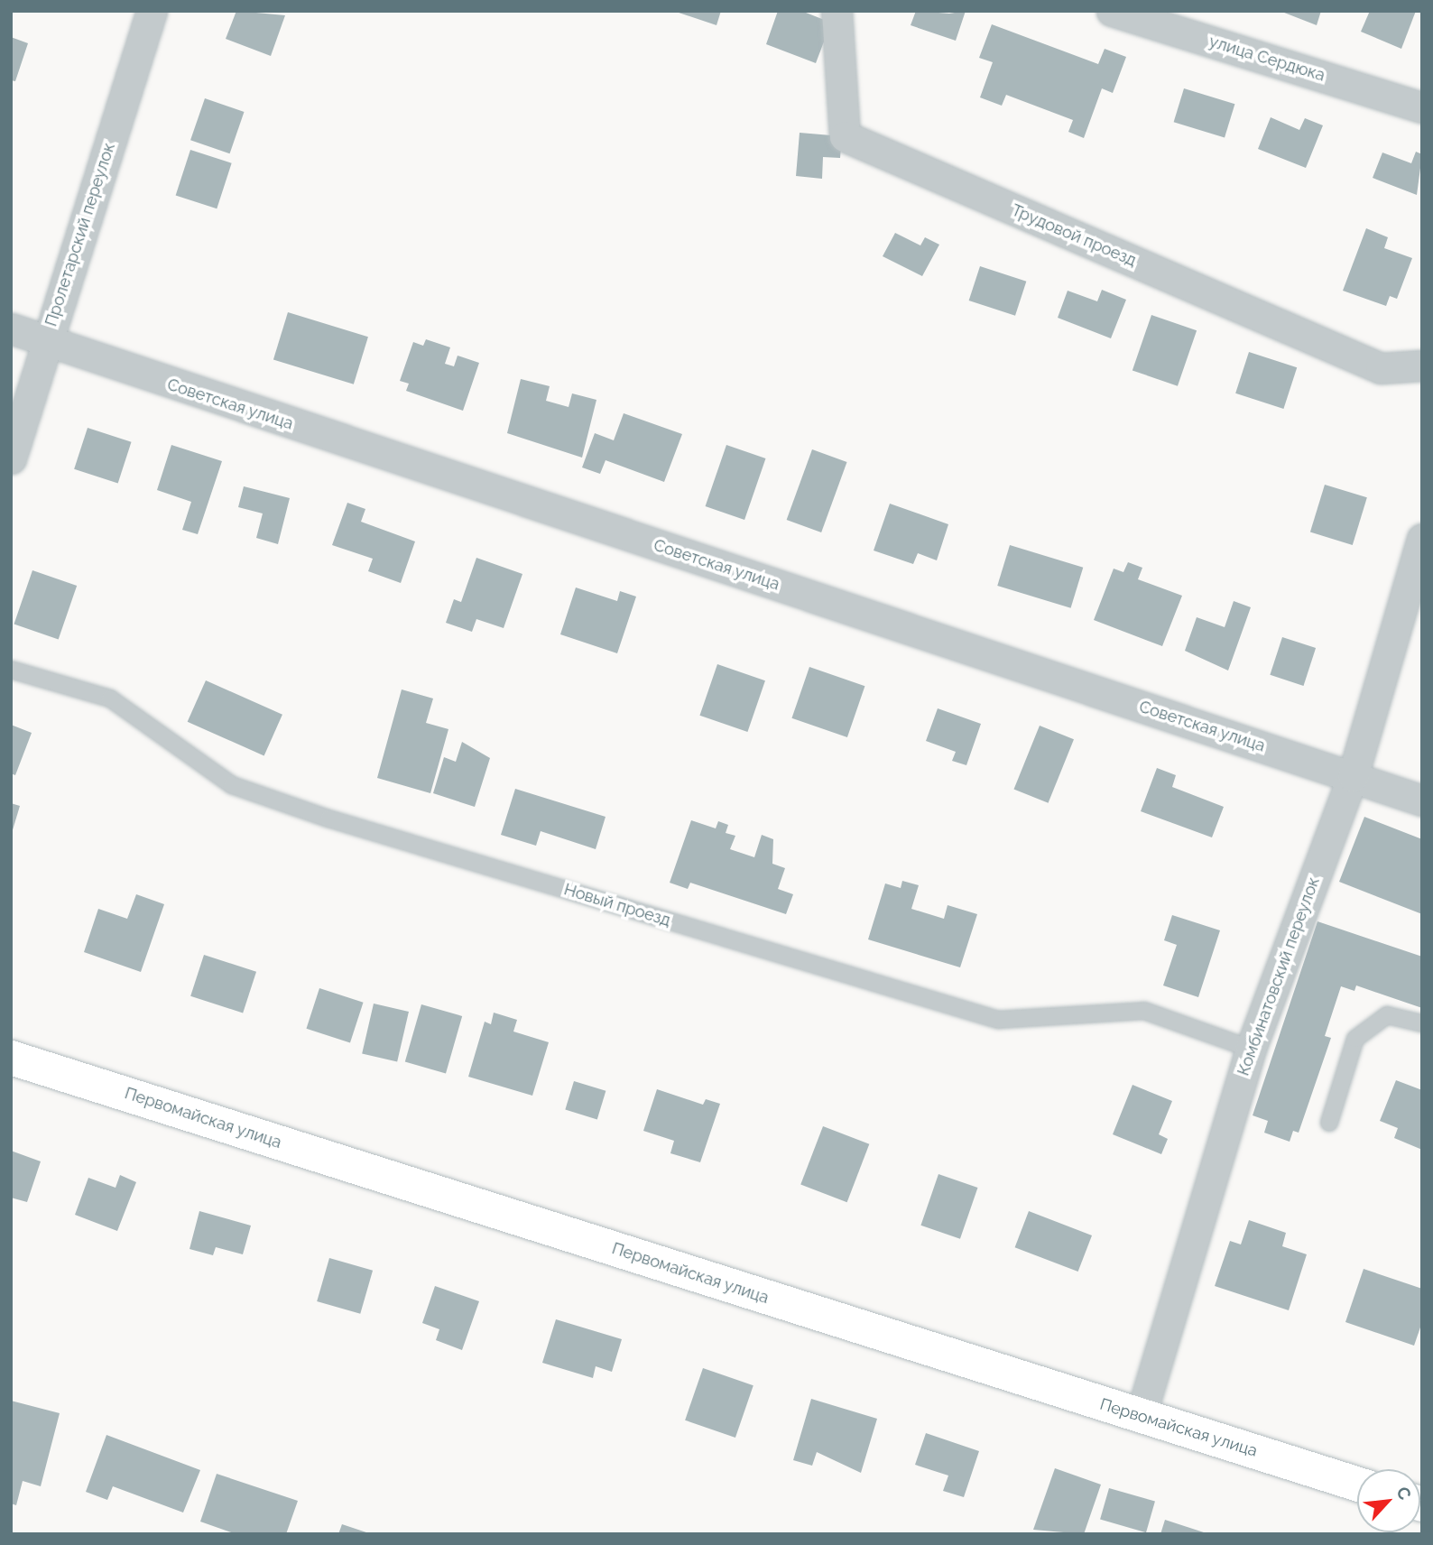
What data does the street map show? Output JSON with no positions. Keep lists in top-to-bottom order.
{
  "streets": {
    "main road": ["Первомайская улица"],
    "street": [
      "улица Сердюка",
      "Пролетарский переулок",
      "Трудовой проезд",
      "Советская улица",
      "Комбинатовский переулок"
    ],
    "lane": ["Новый проезд"]
  },
  "crossings": [
    ["Пролетарский переулок", "Советская улица"],
    ["Советская улица", "Комбинатовский переулок"],
    ["Новый проезд", "Комбинатовский переулок"],
    ["Комбинатовский переулок", "Первомайская улица"]
  ],
  "north": "top right"
}
